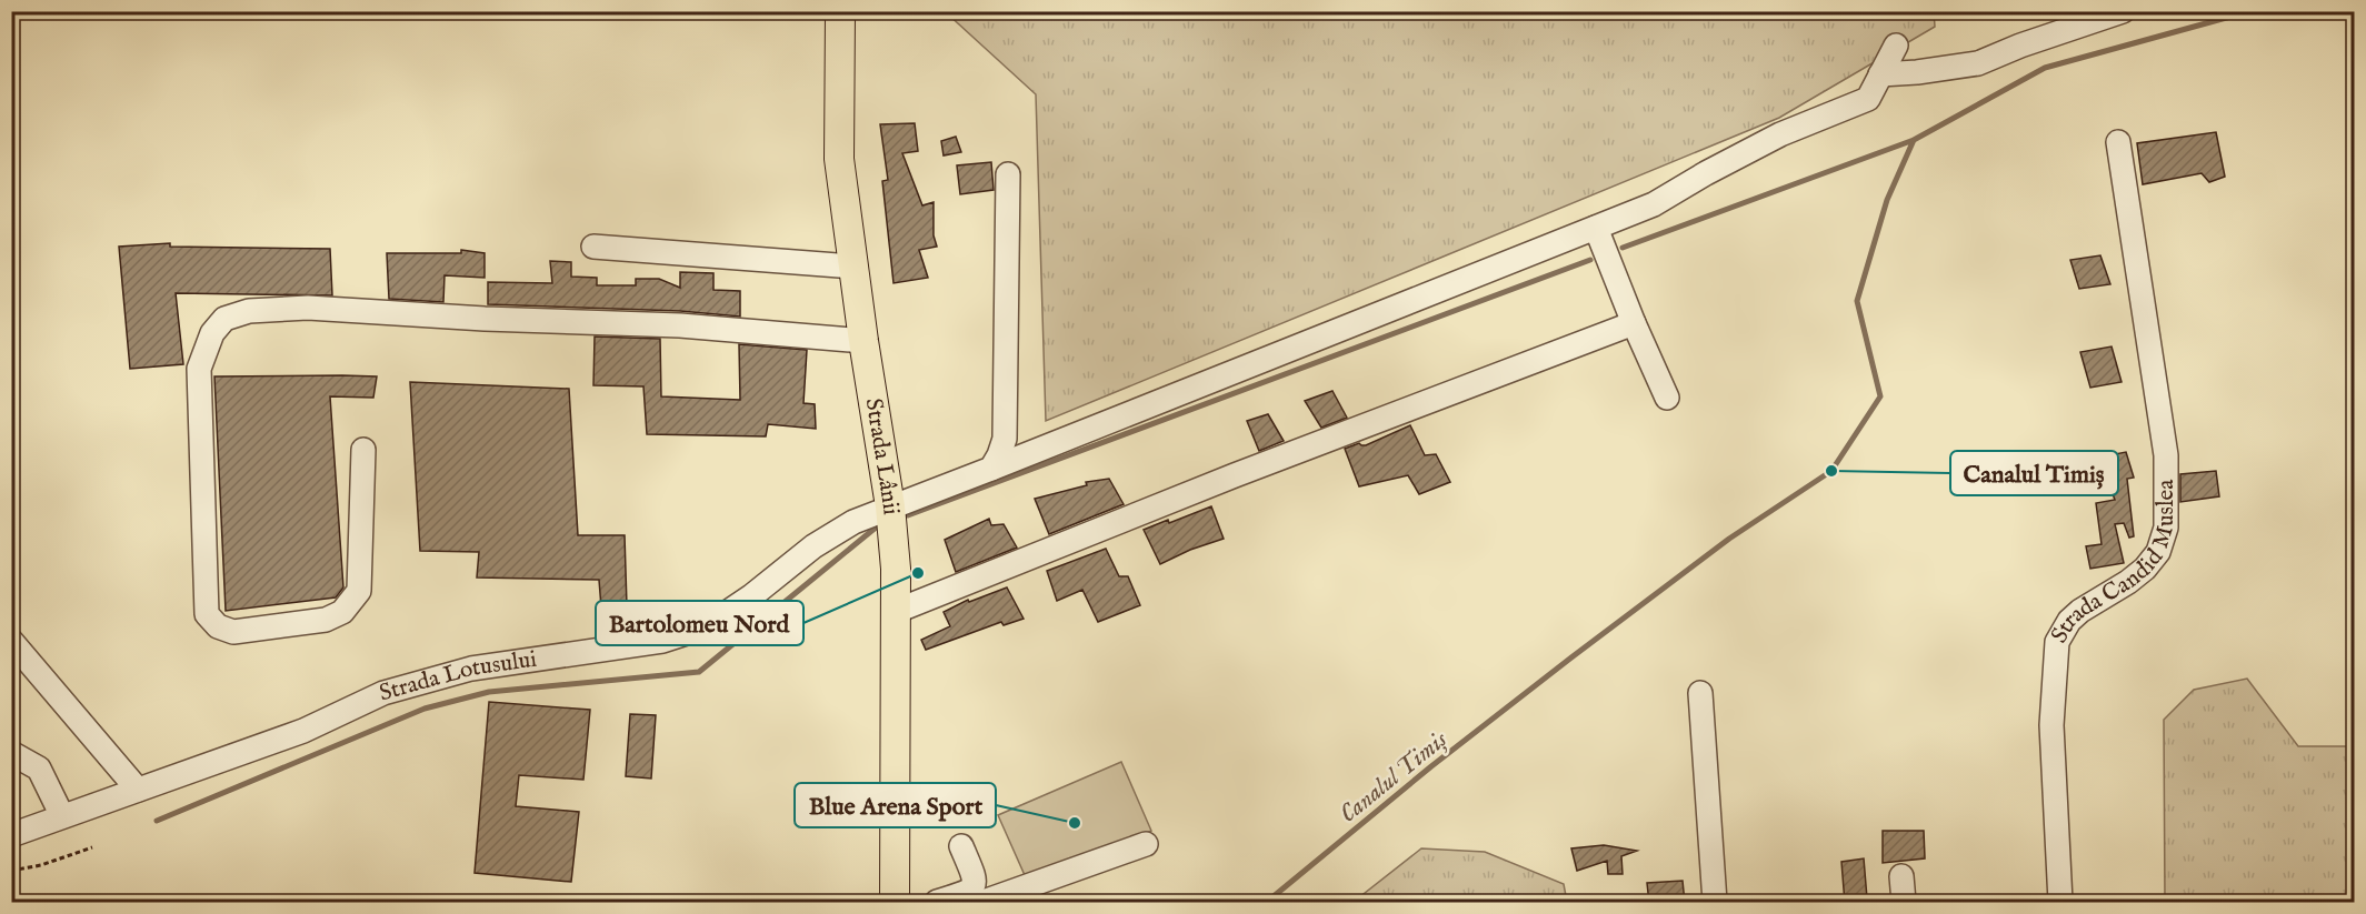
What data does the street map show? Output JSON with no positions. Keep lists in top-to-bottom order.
{
  "streets": {
    "main road": ["Strada Lânii"],
    "street": ["Strada Candid Muslea", "Strada Lotusului"]
  },
  "crossings": [
    ["Strada Lânii", "Strada Lotusului"]
  ],
  "water": ["Canalul Timiș"],
  "places": ["Canalul Timiș", "Bartolomeu Nord", "Blue Arena Sport"]
}
